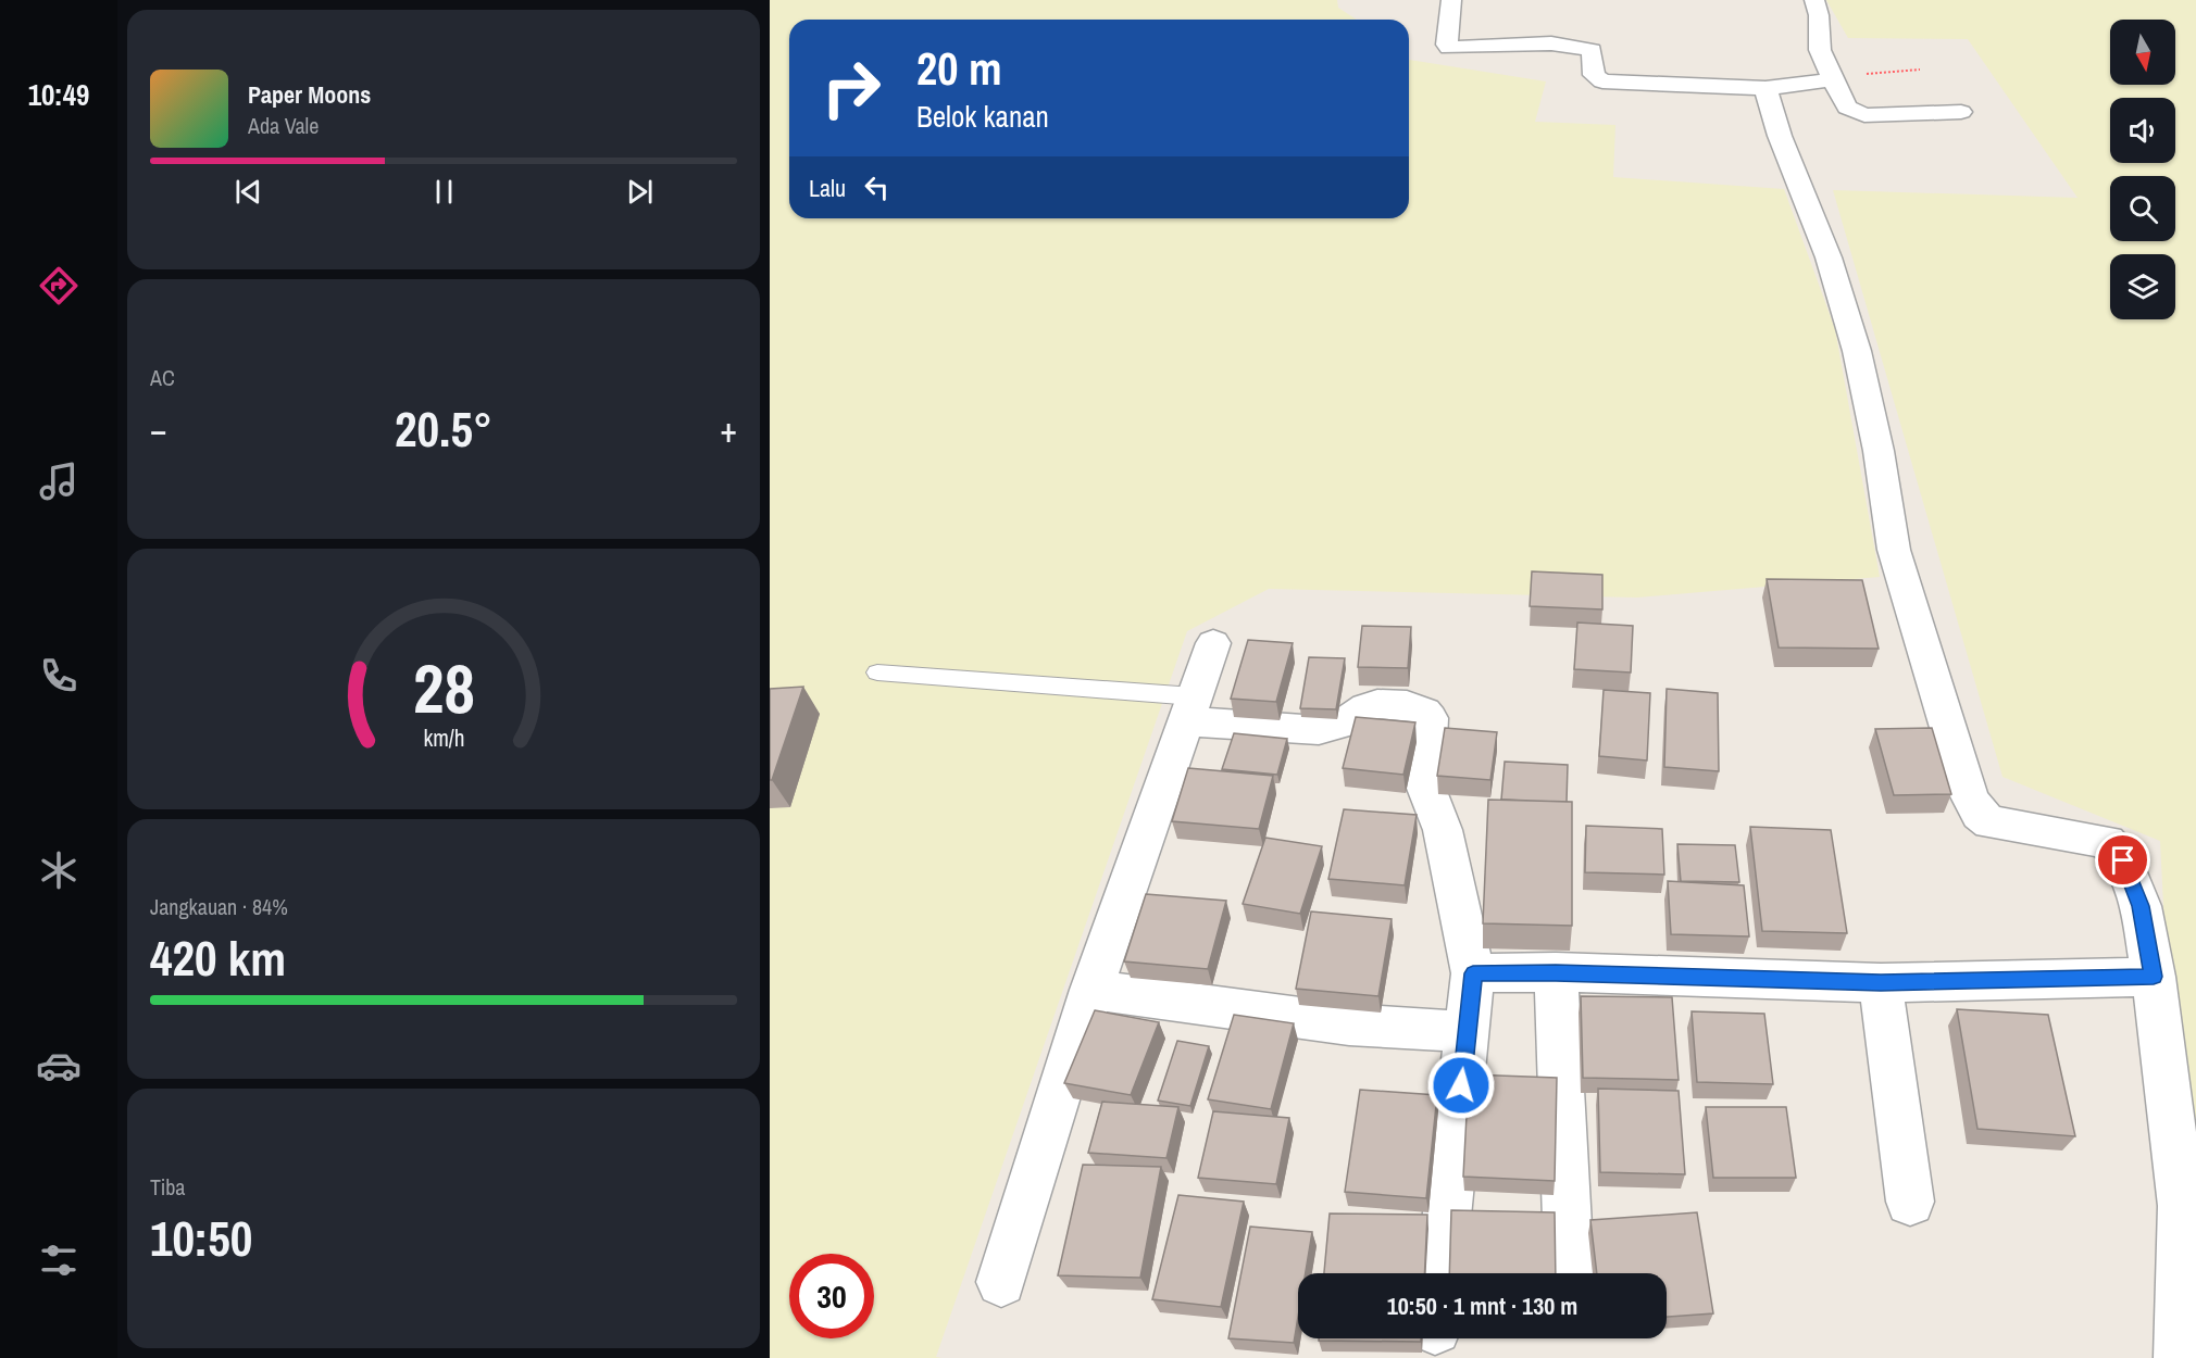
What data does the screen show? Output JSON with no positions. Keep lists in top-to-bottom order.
{
  "north": "bottom",
  "page": {
    "tabs": "10:49",
    "turn": ["20 m", "Belok kanan"],
    "song": ["Paper Moons", "Ada Vale"],
    "then": "Lalu",
    "tile": [
      "AC",
      ["Jangkauan · 84%", "420 km"],
      ["Tiba", "10:50"]
    ],
    "heat": ["−", "20.5°", "+"],
    "limit": "30",
    "trip": "10:50 · 1 mnt · 130 m",
    "gauge": ["28", "km/h"]
  }
}
